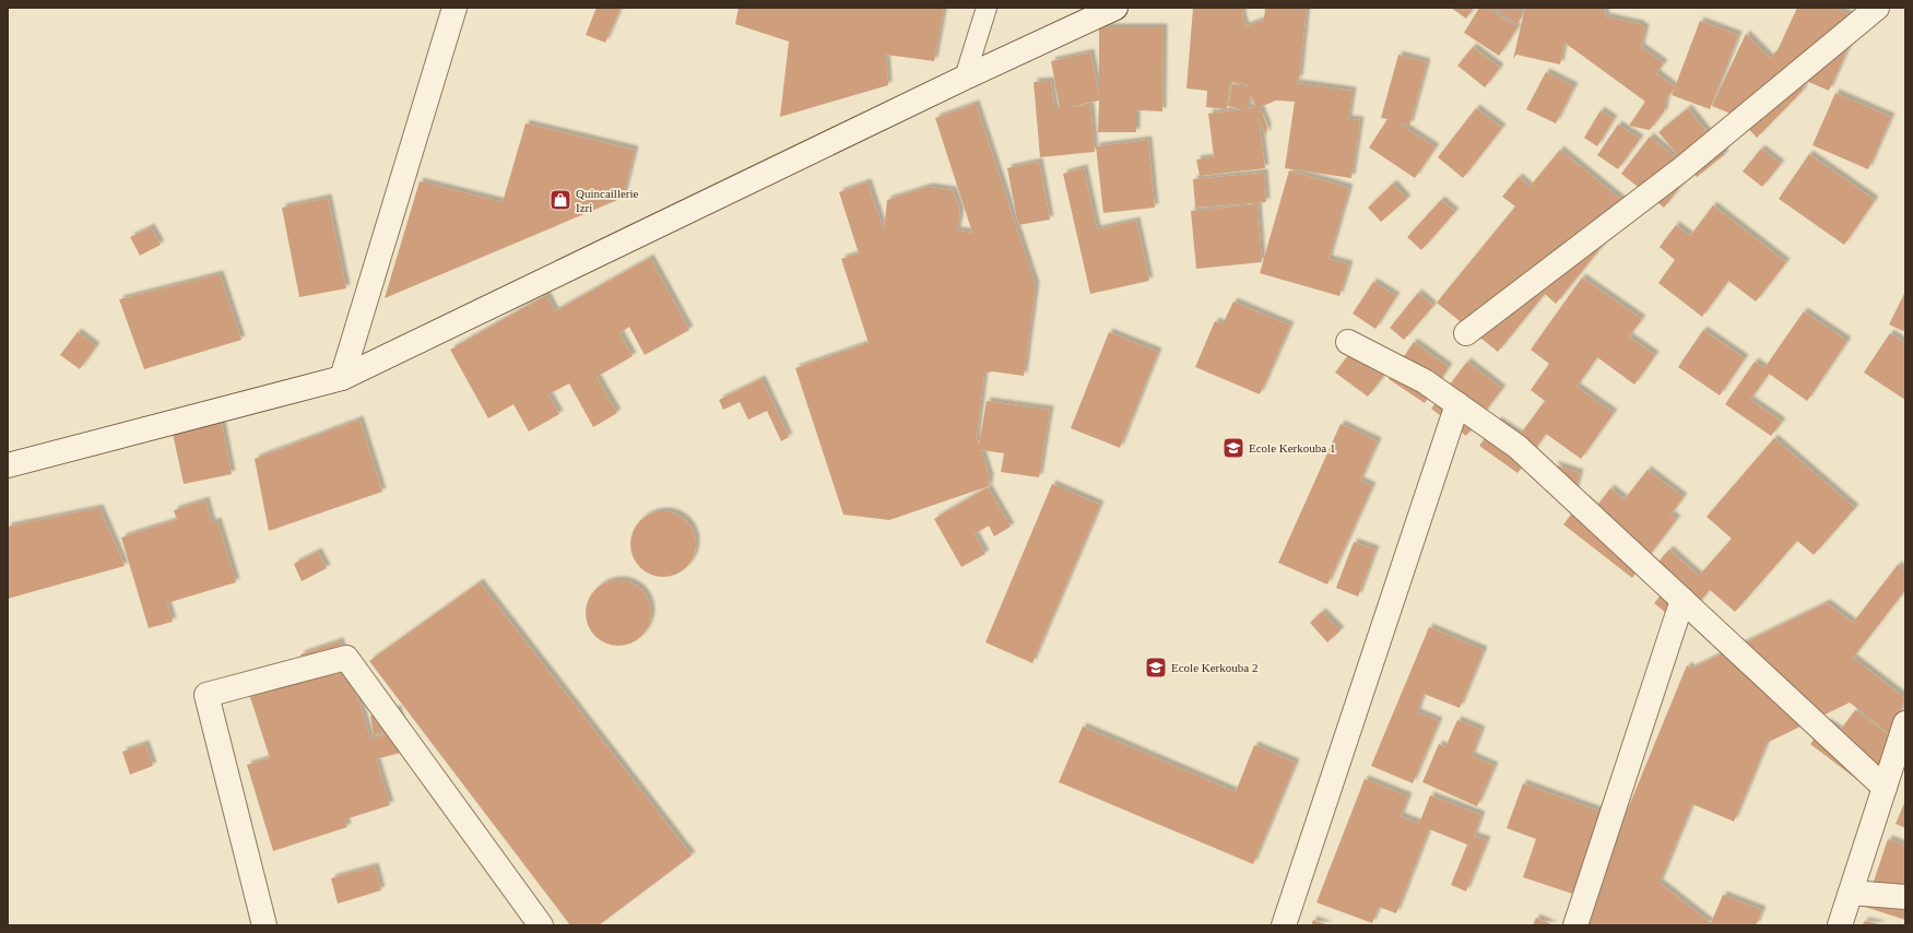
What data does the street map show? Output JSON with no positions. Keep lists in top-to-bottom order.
{
  "places": {
    "shop": ["Quincaillerie Izri"],
    "school or university": ["Ecole Kerkouba 1", "Ecole Kerkouba 2"]
  }
}
